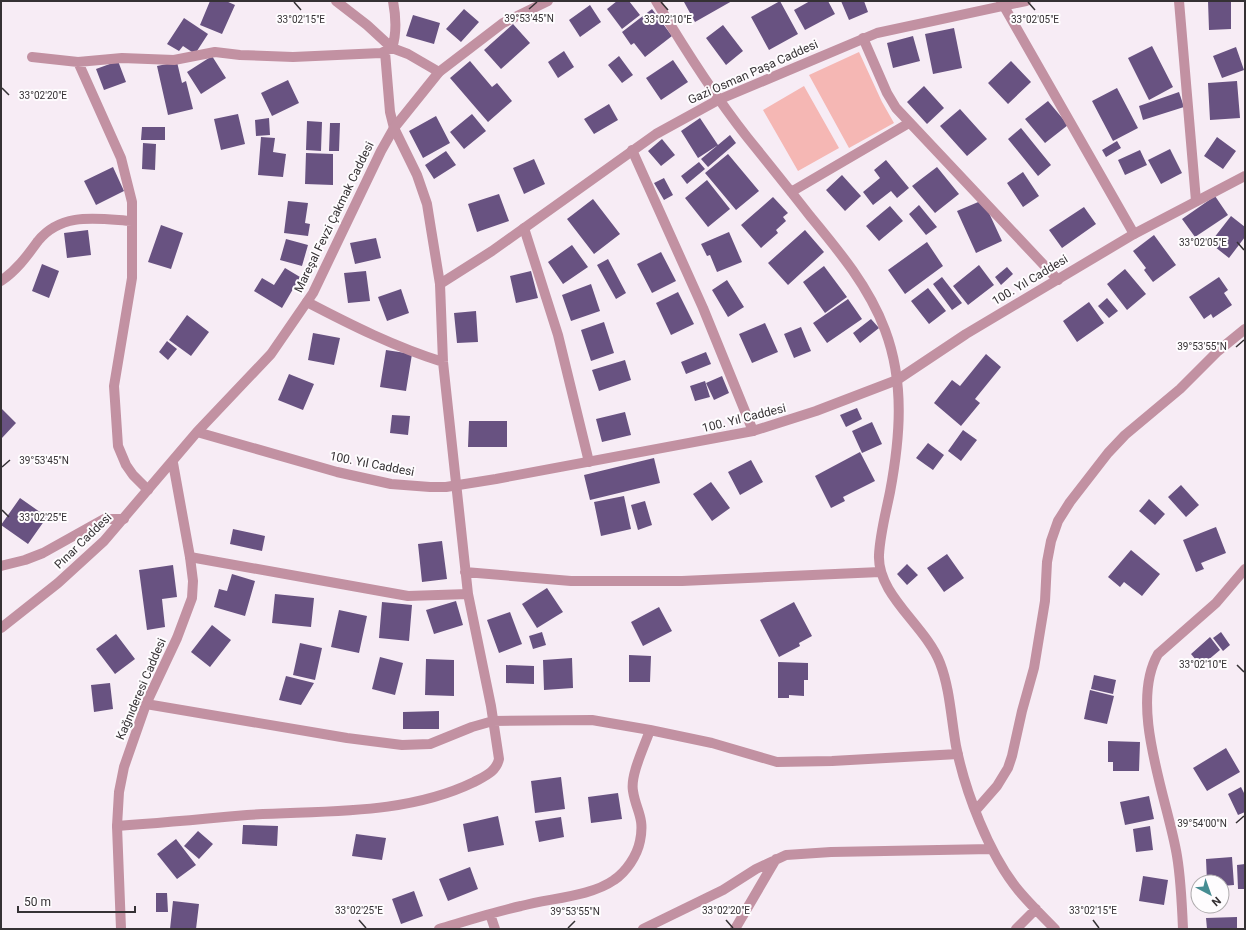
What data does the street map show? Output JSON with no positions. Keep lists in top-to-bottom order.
{
  "streets": {
    "street": [
      "Gazi Osman Paşa Caddesi",
      "Mareşal Fevzi Çakmak Caddesi",
      "100. Yıl Caddesi",
      "Pınar Caddesi",
      "Kağnıderesi Caddesi"
    ]
  },
  "crossings": [
    ["Mareşal Fevzi Çakmak Caddesi", "100. Yıl Caddesi"],
    ["Mareşal Fevzi Çakmak Caddesi", "Pınar Caddesi"],
    ["Mareşal Fevzi Çakmak Caddesi", "Kağnıderesi Caddesi"],
    ["Pınar Caddesi", "Kağnıderesi Caddesi"]
  ],
  "scale_bar": "50 m",
  "north": "bottom right",
  "coordinates": [
    "39°53'45\"N",
    "33°02'15\"E",
    "33°02'10\"E",
    "33°02'05\"E",
    "33°02'20\"E",
    "39°53'55\"N",
    "33°02'25\"E",
    "39°54'00\"N"
  ]
}
